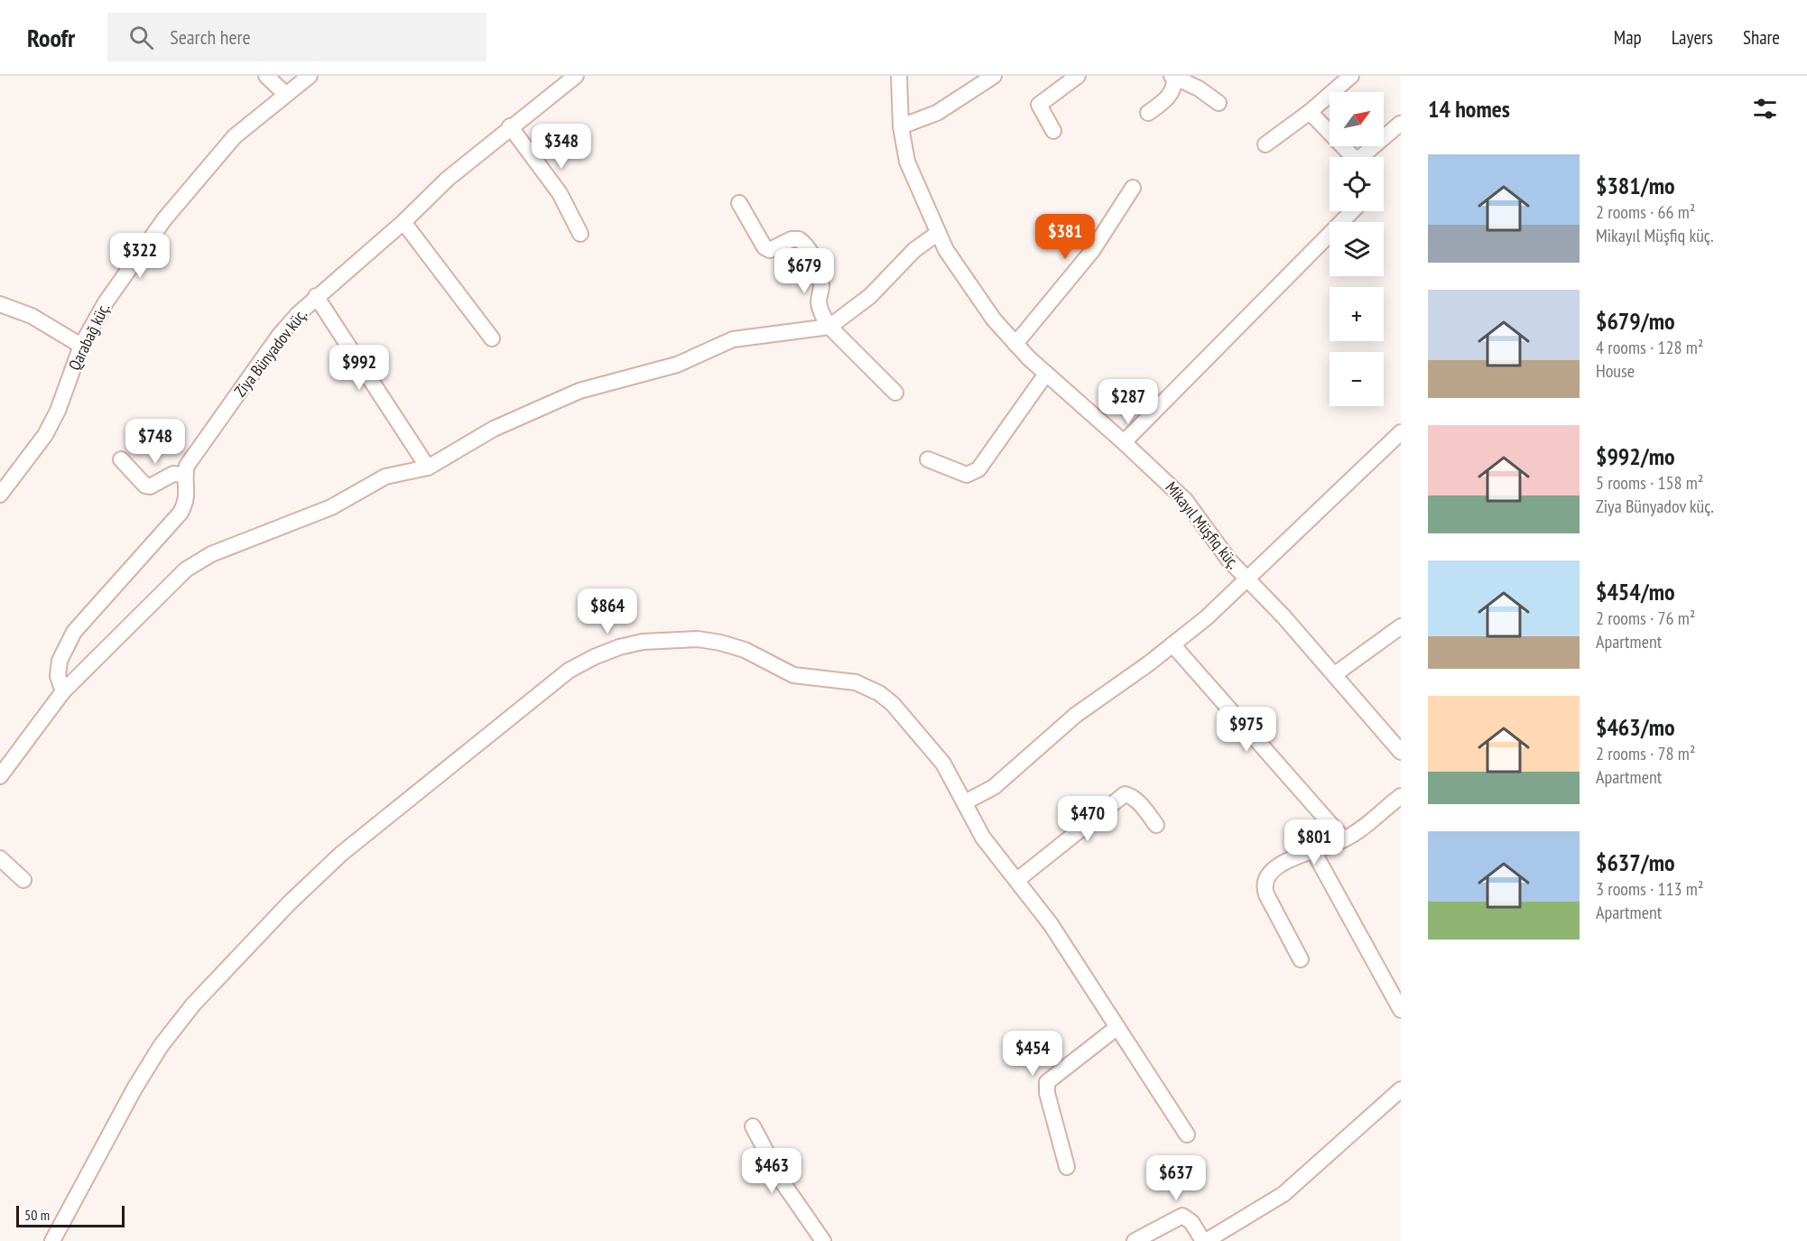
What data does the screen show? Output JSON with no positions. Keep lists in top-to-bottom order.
{
  "streets": {
    "street": ["Qarabağ küç.", "Ziya Bünyadov küç.", "Mikayıl Müşfiq küç."]
  },
  "scale_bar": "50 m",
  "north": "top right",
  "page": {
    "header": "Roofr",
    "search": "Search here",
    "nav": ["Map", "Layers", "Share"],
    "heading": "14 homes",
    "map_buttons": ["+", "−"],
    "price": [
      "$348",
      "$381",
      "$322",
      "$679",
      "$992",
      "$287",
      "$748",
      "$864",
      "$975",
      "$470",
      "$801",
      "$454",
      "$463",
      "$637"
    ],
    "list": [
      {
        "name": "$381/mo",
        "note": "2 rooms · 66 m² · Mikayıl Müşfiq küç."
      },
      {
        "name": "$679/mo",
        "note": "4 rooms · 128 m² · House"
      },
      {
        "name": "$992/mo",
        "note": "5 rooms · 158 m² · Ziya Bünyadov küç."
      },
      {
        "name": "$454/mo",
        "note": "2 rooms · 76 m² · Apartment"
      },
      {
        "name": "$463/mo",
        "note": "2 rooms · 78 m² · Apartment"
      },
      {
        "name": "$637/mo",
        "note": "3 rooms · 113 m² · Apartment"
      }
    ],
    "scale": "50 m"
  }
}
